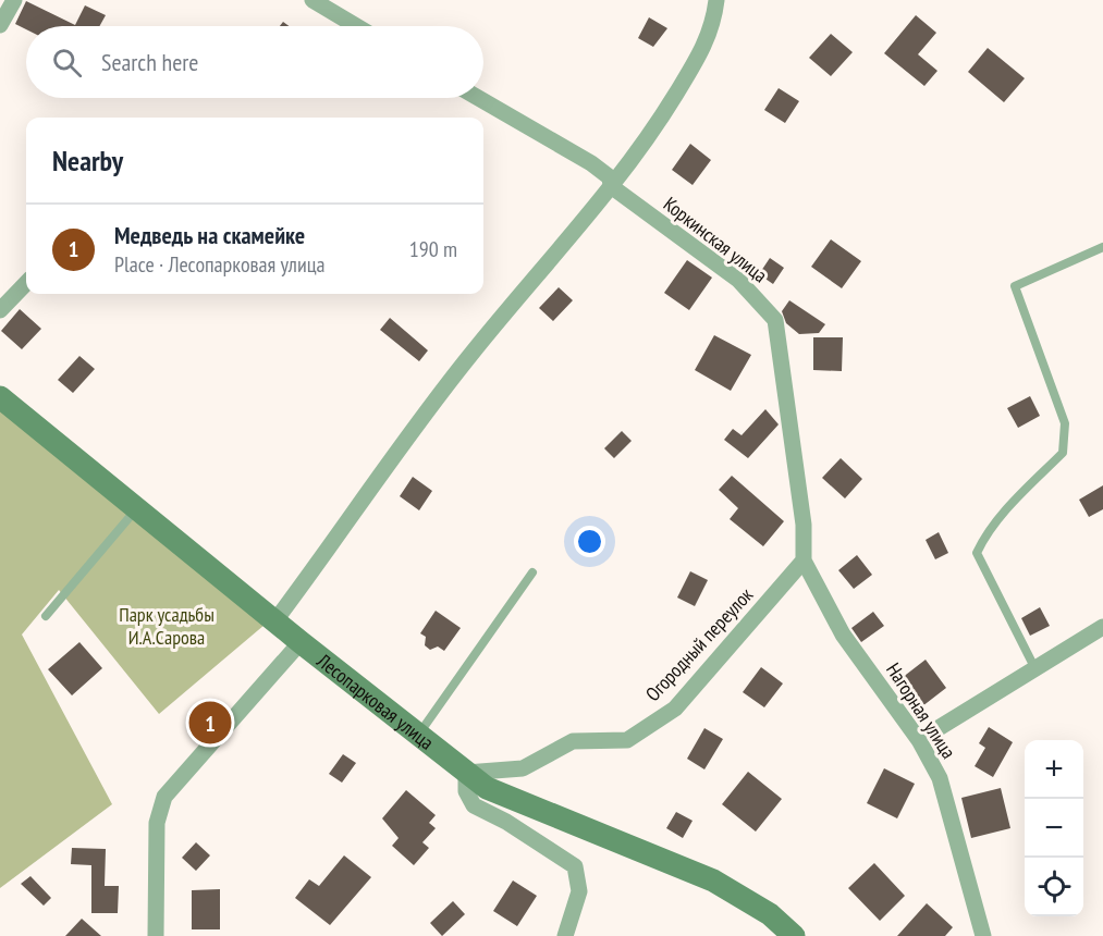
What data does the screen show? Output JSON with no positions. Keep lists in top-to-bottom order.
{
  "streets": {
    "street": [
      "Коркинская улица",
      "Огородный переулок",
      "Лесопарковая улица",
      "Нагорная улица"
    ]
  },
  "crossings": [
    ["Коркинская улица", "Огородный переулок"],
    ["Коркинская улица", "Нагорная улица"],
    ["Огородный переулок", "Лесопарковая улица"],
    ["Огородный переулок", "Нагорная улица"]
  ],
  "parks": ["Парк усадьбы И.А.Сарова"],
  "page": {
    "search": "Search here",
    "heading": "Nearby",
    "list": [
      {
        "mark": "1",
        "name": "Медведь на скамейке",
        "note": "Place · Лесопарковая улица",
        "value": "190 m"
      }
    ],
    "pins": "1",
    "map_buttons": ["+", "−"]
  }
}
